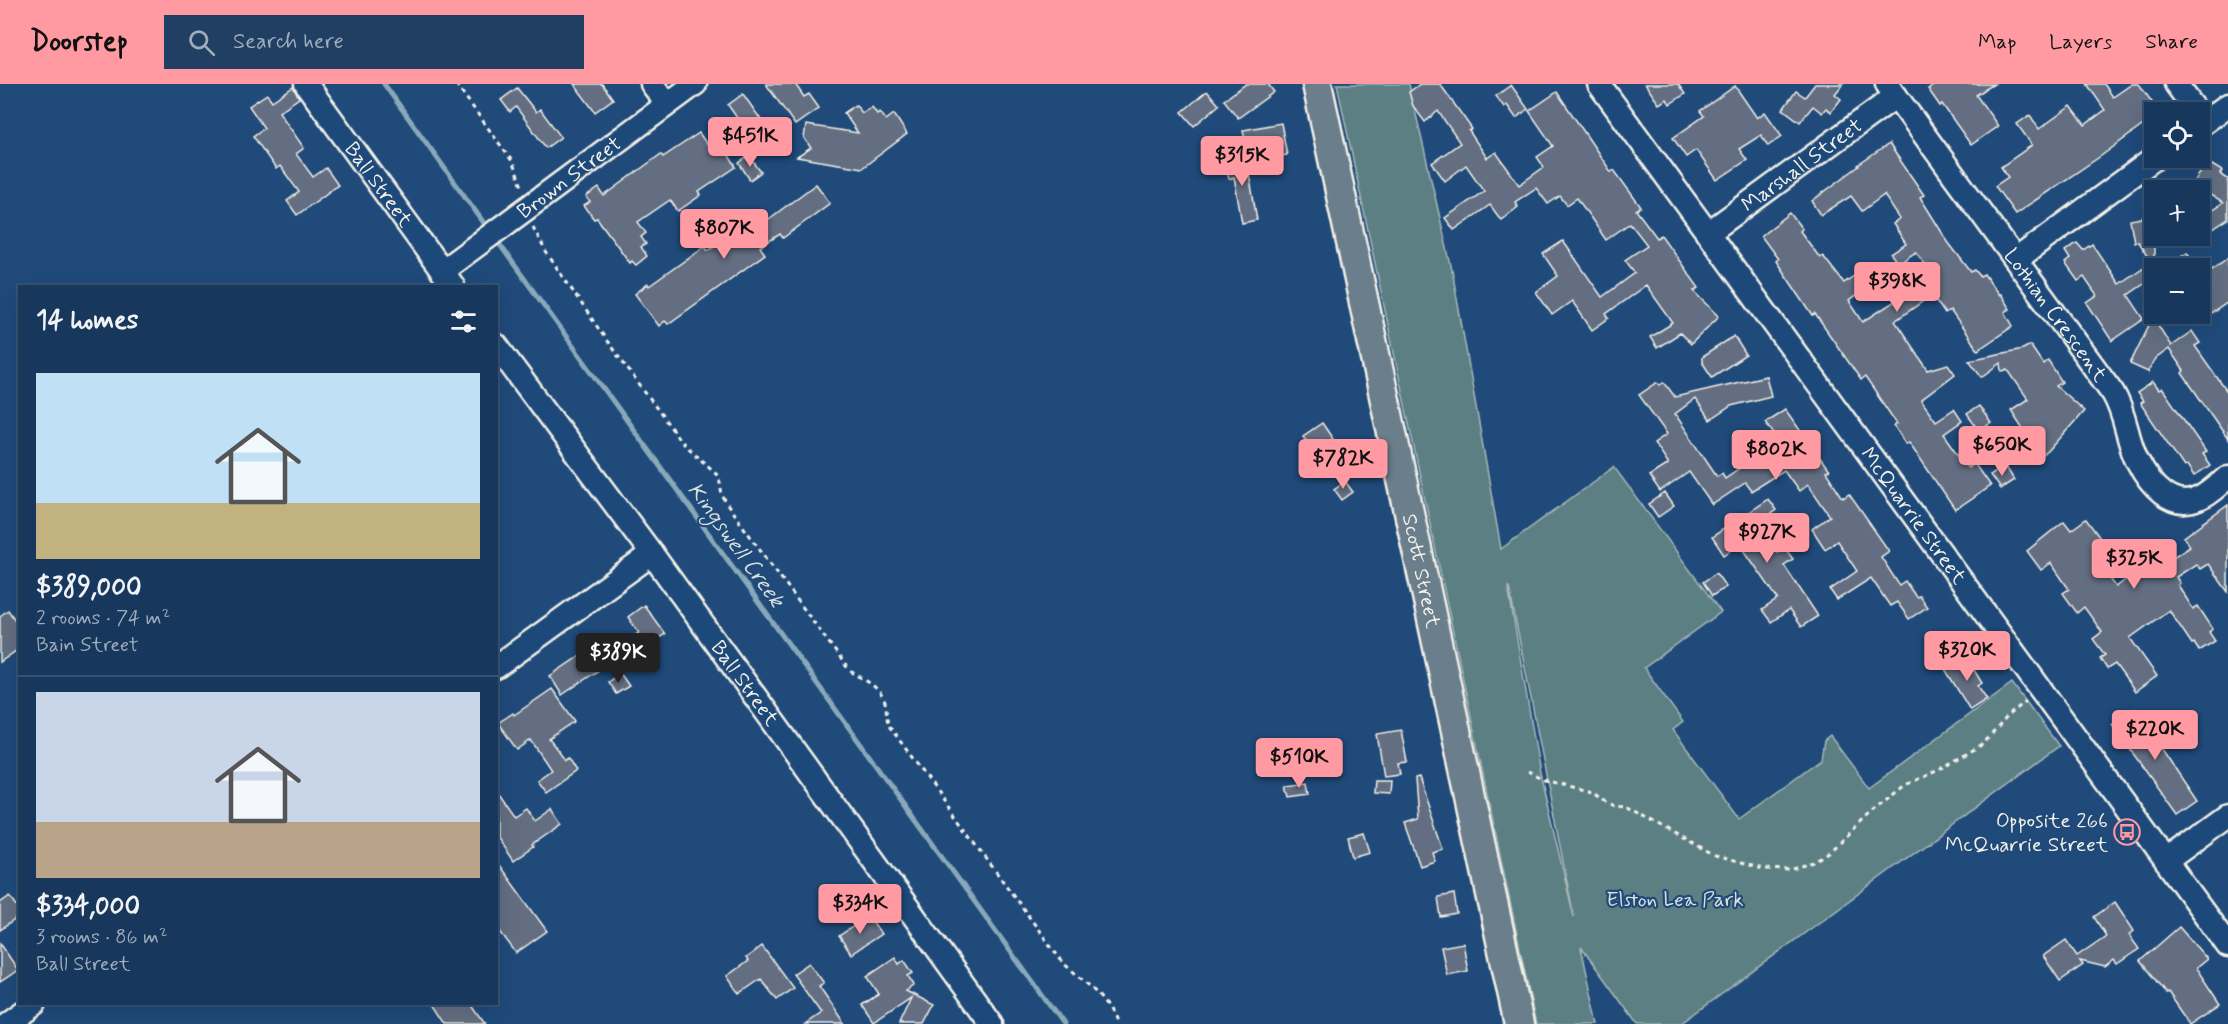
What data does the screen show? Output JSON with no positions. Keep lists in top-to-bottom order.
{
  "streets": {
    "main road": ["Scott Street"],
    "street": [
      "Marshall Street",
      "Brown Street",
      "Ball Street",
      "Lothian Crescent",
      "McQuarrie Street"
    ]
  },
  "crossings": [
    ["Marshall Street", "Lothian Crescent"],
    ["Marshall Street", "McQuarrie Street"],
    ["Brown Street", "Ball Street"]
  ],
  "water": ["Kingswell Creek"],
  "parks": ["Elston Lea Park"],
  "places": {
    "bus stop": ["Opposite 266 McQuarrie Street"]
  },
  "page": {
    "header": "Doorstep",
    "search": "Search here",
    "nav": ["Map", "Layers", "Share"],
    "map_buttons": ["+", "−"],
    "price": [
      "$451K",
      "$315K",
      "$807K",
      "$398K",
      "$650K",
      "$802K",
      "$782K",
      "$927K",
      "$325K",
      "$320K",
      "$389K",
      "$220K",
      "$510K",
      "$334K"
    ],
    "heading": "14 homes",
    "list": [
      {
        "name": "$389,000",
        "note": "2 rooms · 74 m² · Bain Street"
      },
      {
        "name": "$334,000",
        "note": "3 rooms · 86 m² · Ball Street"
      }
    ]
  }
}
